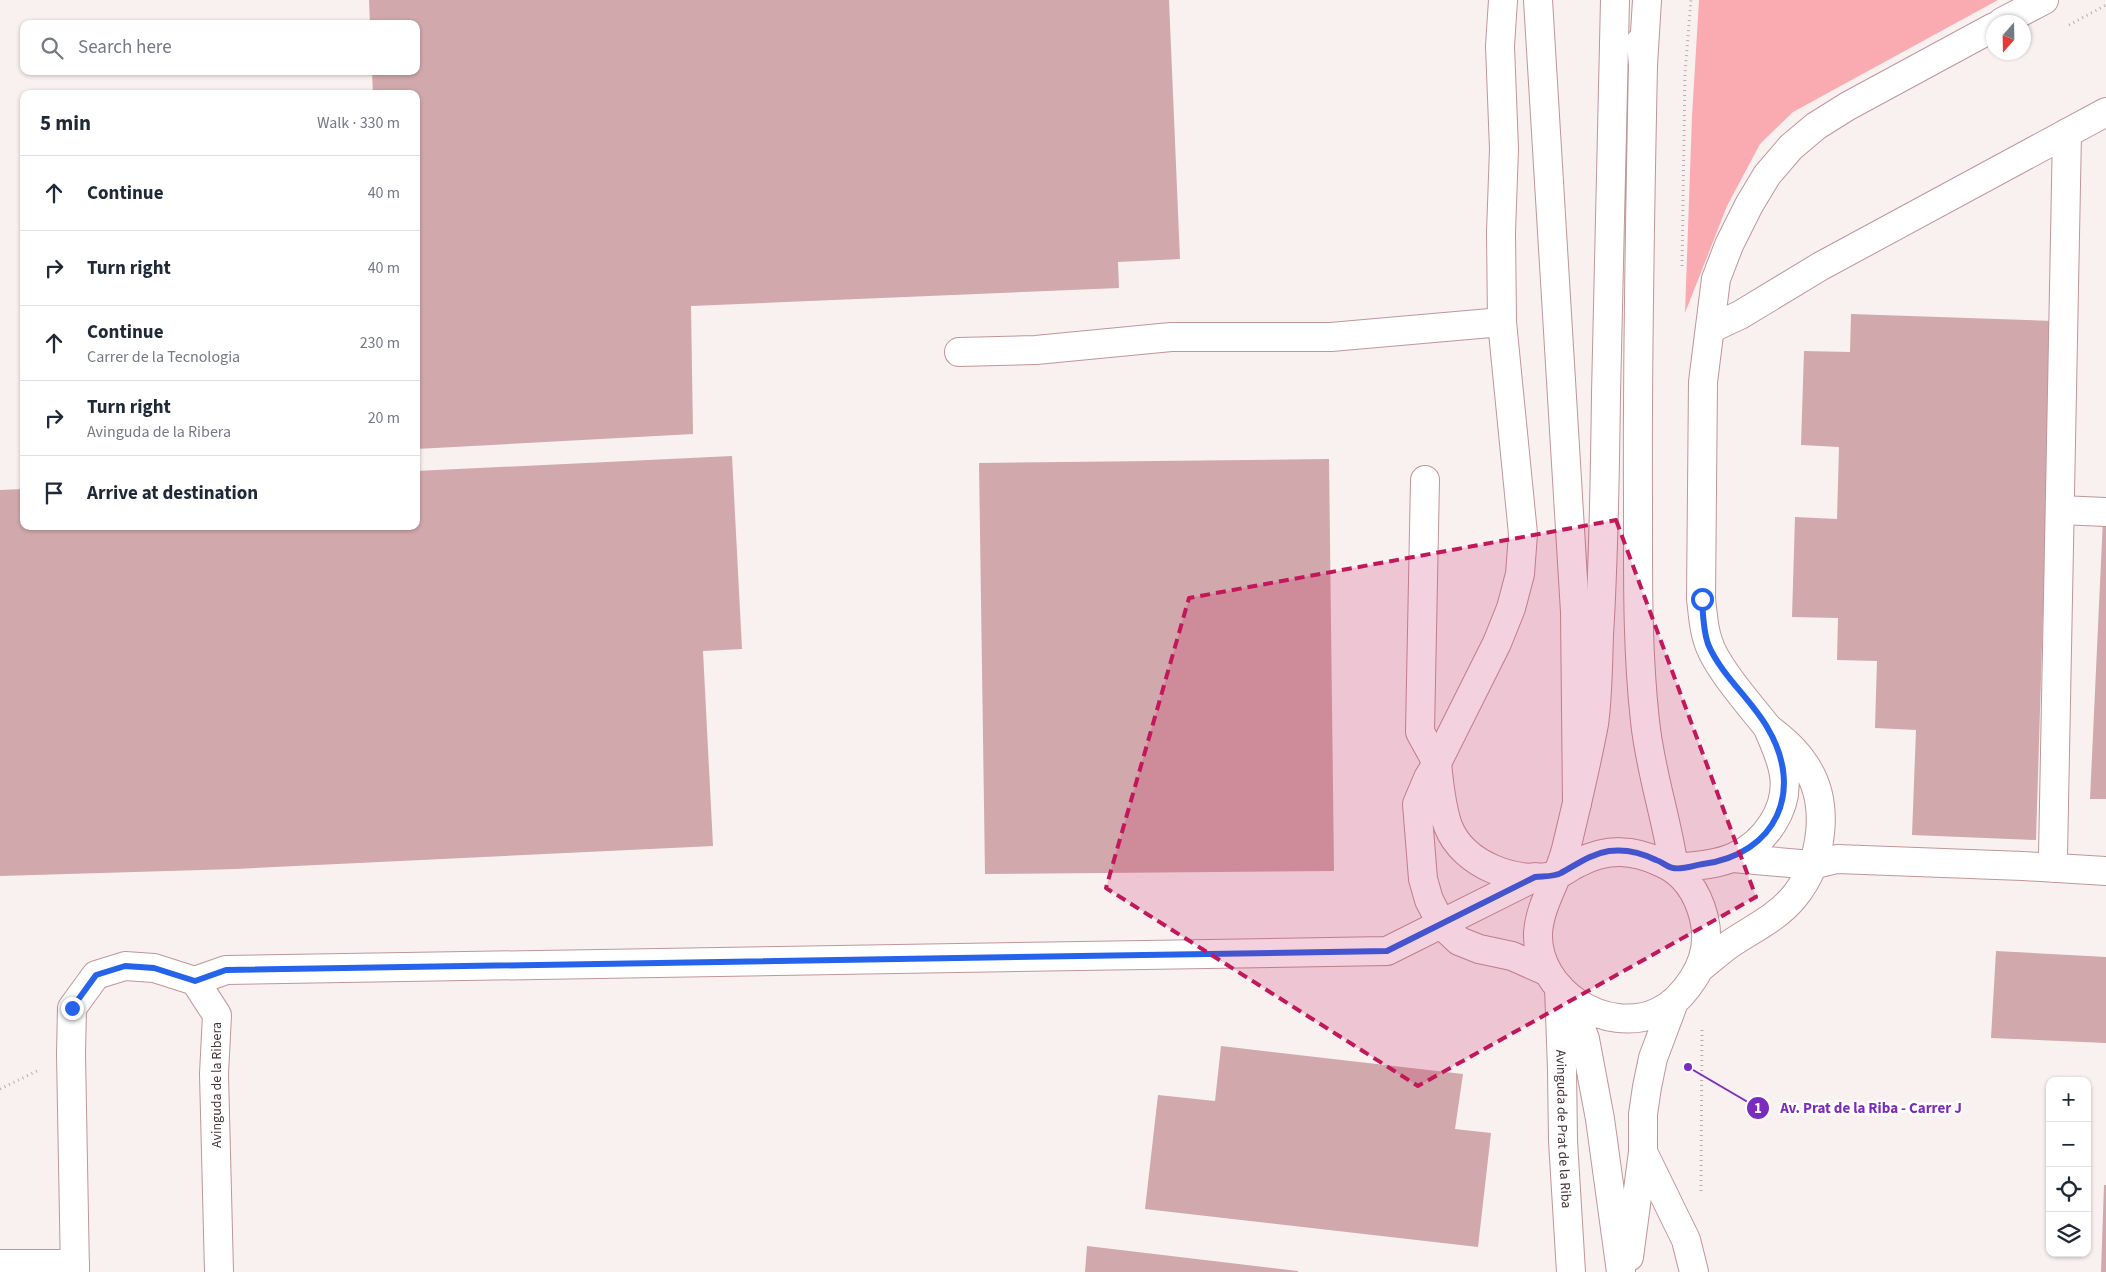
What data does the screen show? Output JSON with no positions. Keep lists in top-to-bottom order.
{
  "streets": {
    "main road": ["Avinguda de la Ribera", "Avinguda de Prat de la Riba"]
  },
  "places": ["Av. Prat de la Riba - Carrer J"],
  "north": "bottom",
  "page": {
    "search": "Search here",
    "heading": ["5 min", "Walk · 330 m"],
    "list": [
      ["Continue", "40 m"],
      ["Turn right", "40 m"],
      ["Continue", "Carrer de la Tecnologia", "230 m"],
      ["Turn right", "Avinguda de la Ribera", "20 m"],
      "Arrive at destination"
    ],
    "map_buttons": ["+", "−"]
  }
}
